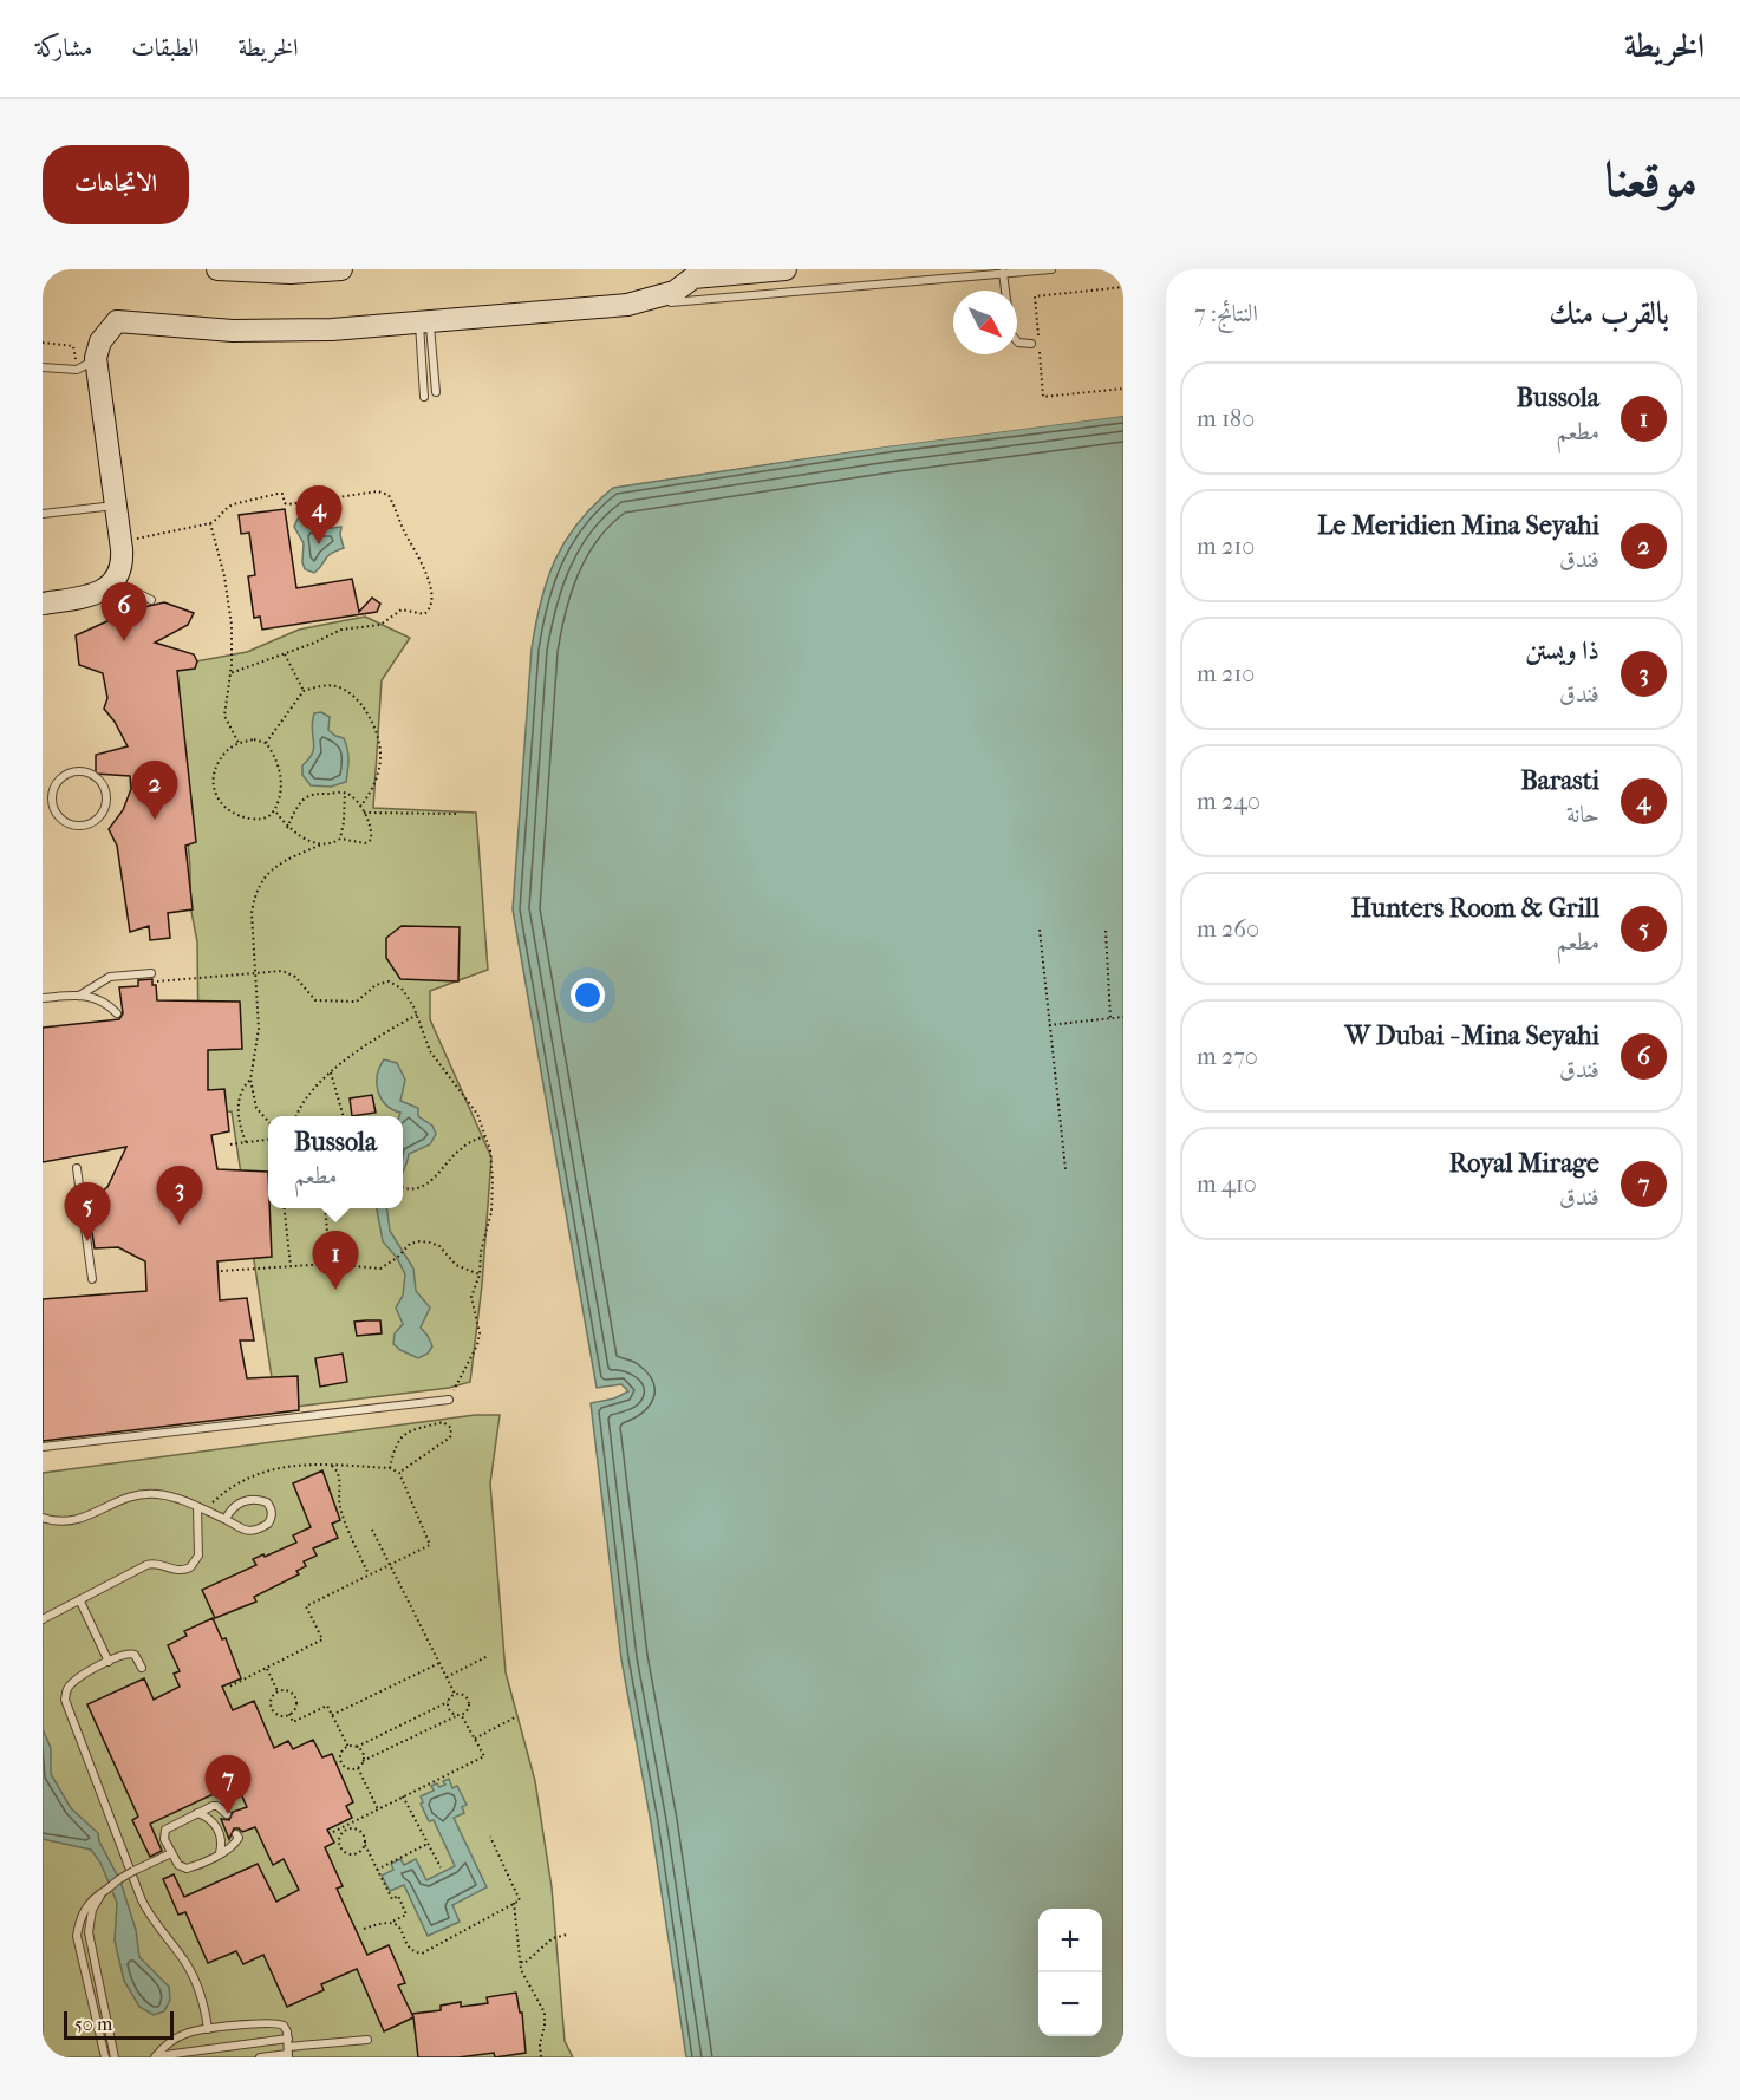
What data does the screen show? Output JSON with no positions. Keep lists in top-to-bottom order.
{
  "scale_bar": "50 m",
  "north": "bottom right",
  "page": {
    "header": "الخريطة",
    "nav": ["الخريطة", "الطبقات", "مشاركة"],
    "title": "موقعنا",
    "buttons": "الاتجاهات",
    "heading": ["بالقرب منك", "النتائج: 7"],
    "list": [
      {
        "mark": "1",
        "name": "Bussola",
        "note": "مطعم",
        "value": "180 m"
      },
      {
        "mark": "2",
        "name": "Le Meridien Mina Seyahi",
        "note": "فندق",
        "value": "210 m"
      },
      {
        "mark": "3",
        "name": "ذا ويستن",
        "note": "فندق",
        "value": "210 m"
      },
      {
        "mark": "4",
        "name": "Barasti",
        "note": "حانة",
        "value": "240 m"
      },
      {
        "mark": "5",
        "name": "Hunters Room & Grill",
        "note": "مطعم",
        "value": "260 m"
      },
      {
        "mark": "6",
        "name": "W Dubai - Mina Seyahi",
        "note": "فندق",
        "value": "270 m"
      },
      {
        "mark": "7",
        "name": "Royal Mirage",
        "note": "فندق",
        "value": "410 m"
      }
    ],
    "pins": [
      "4",
      "6",
      "2",
      "3",
      "5",
      "1",
      "7"
    ],
    "popup": ["Bussola", "مطعم"],
    "map_buttons": ["+", "−"],
    "scale": "50 m"
  }
}
